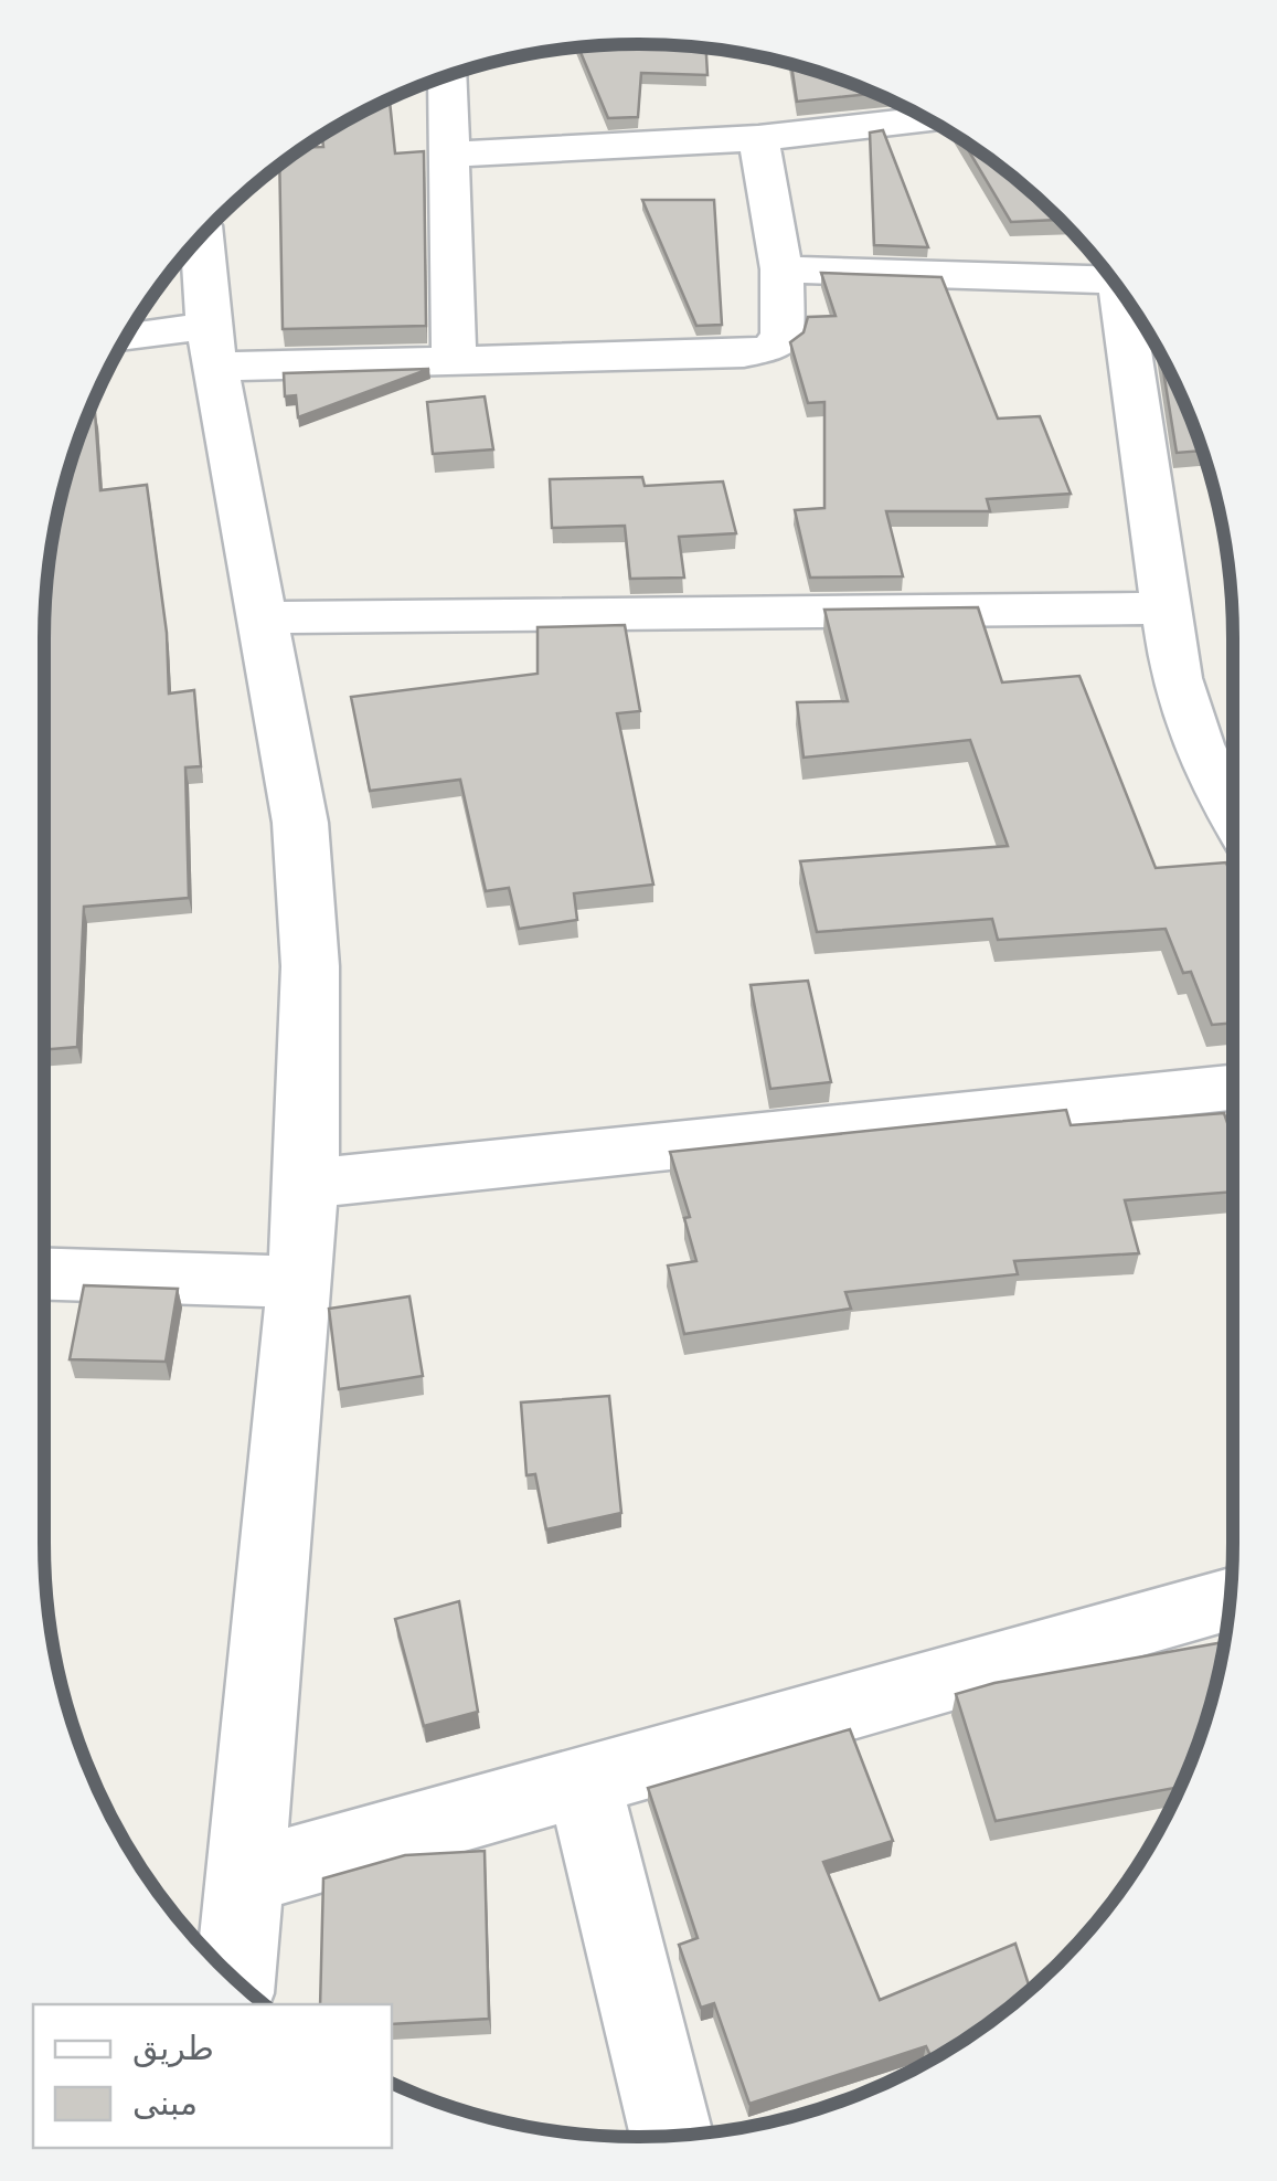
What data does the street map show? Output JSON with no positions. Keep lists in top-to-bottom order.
{
  "legend": ["طريق", "مبنى"]
}
